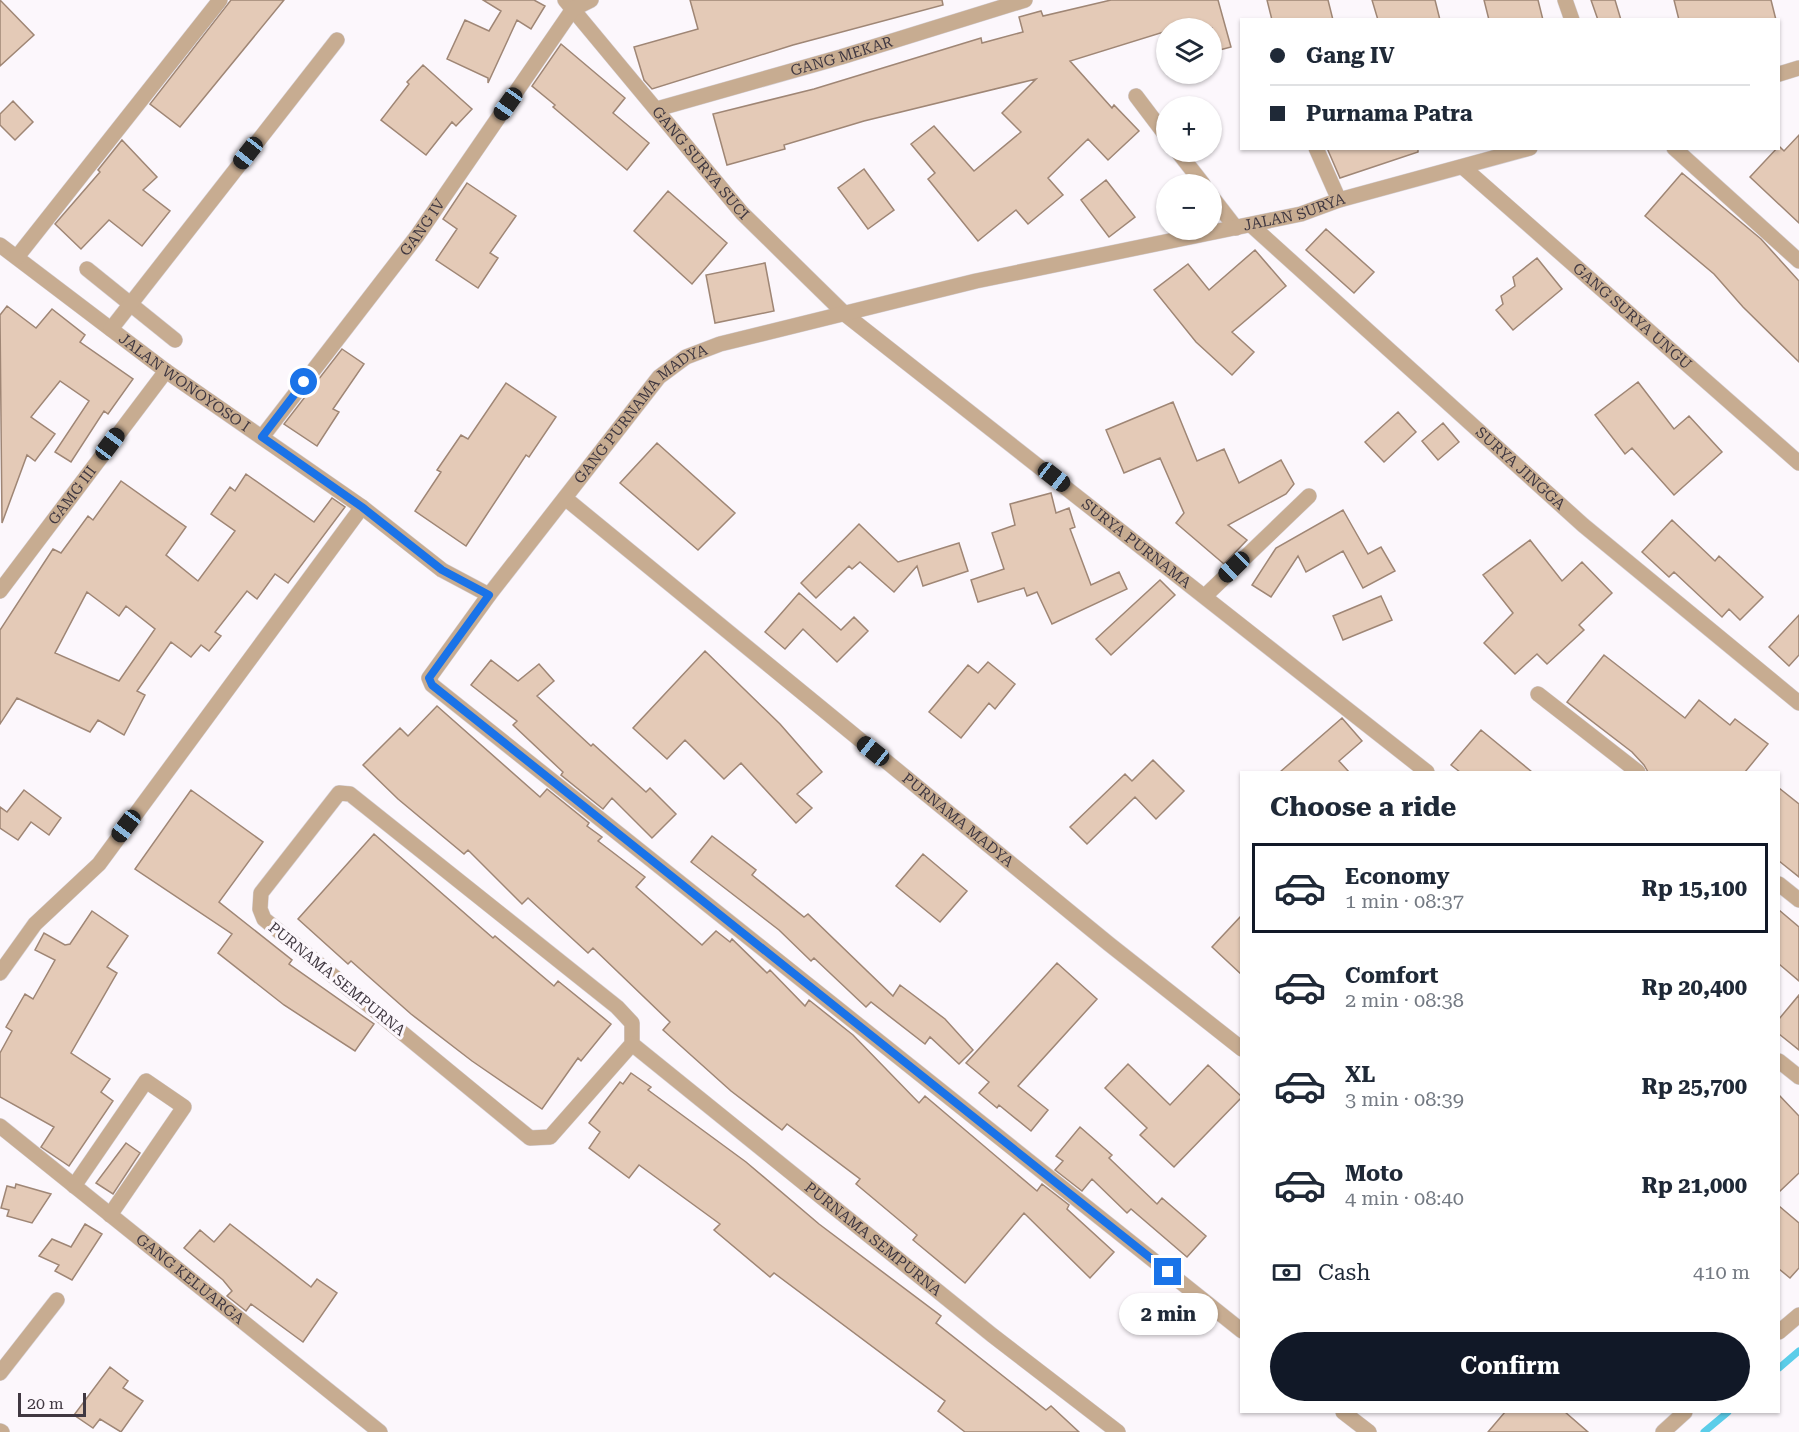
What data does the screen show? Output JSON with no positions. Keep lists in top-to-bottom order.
{
  "streets": {
    "street": [
      "GANG MEKAR",
      "GANG SURYA SUCI",
      "JALAN SURYA",
      "GANG IV",
      "GANG SURYA UNGU",
      "JALAN WONOYOSO I",
      "GANG PURNAMA MADYA",
      "SURYA JINGGA",
      "GAMG III",
      "SURYA PURNAMA",
      "PURNAMA MADYA",
      "PURNAMA SEMPURNA",
      "GANG KELUARGA"
    ]
  },
  "crossings": [
    ["GANG MEKAR", "GANG SURYA SUCI"],
    ["GANG SURYA SUCI", "JALAN SURYA"],
    ["GANG SURYA SUCI", "GANG IV"],
    ["GANG SURYA SUCI", "GANG PURNAMA MADYA"],
    ["GANG SURYA SUCI", "SURYA PURNAMA"],
    ["JALAN SURYA", "GANG SURYA UNGU"],
    ["JALAN SURYA", "GANG PURNAMA MADYA"],
    ["JALAN SURYA", "SURYA JINGGA"],
    ["JALAN SURYA", "SURYA PURNAMA"],
    ["GANG IV", "JALAN WONOYOSO I"],
    ["JALAN WONOYOSO I", "GANG PURNAMA MADYA"],
    ["JALAN WONOYOSO I", "GAMG III"],
    ["GANG PURNAMA MADYA", "SURYA PURNAMA"],
    ["GANG PURNAMA MADYA", "PURNAMA MADYA"]
  ],
  "scale_bar": "20 m",
  "page": {
    "map_buttons": ["+", "−"],
    "banner": ["Gang IV", "Purnama Patra"],
    "heading": "Choose a ride",
    "list": [
      {
        "name": "Economy",
        "note": "1 min · 08:37",
        "value": "Rp 15,100"
      },
      {
        "name": "Comfort",
        "note": "2 min · 08:38",
        "value": "Rp 20,400"
      },
      {
        "name": "XL",
        "note": "3 min · 08:39",
        "value": "Rp 25,700"
      },
      {
        "name": "Moto",
        "note": "4 min · 08:40",
        "value": "Rp 21,000"
      }
    ],
    "pay": ["Cash", "410 m"],
    "bubble": "2 min",
    "buttons": "Confirm",
    "scale": "20 m"
  }
}
